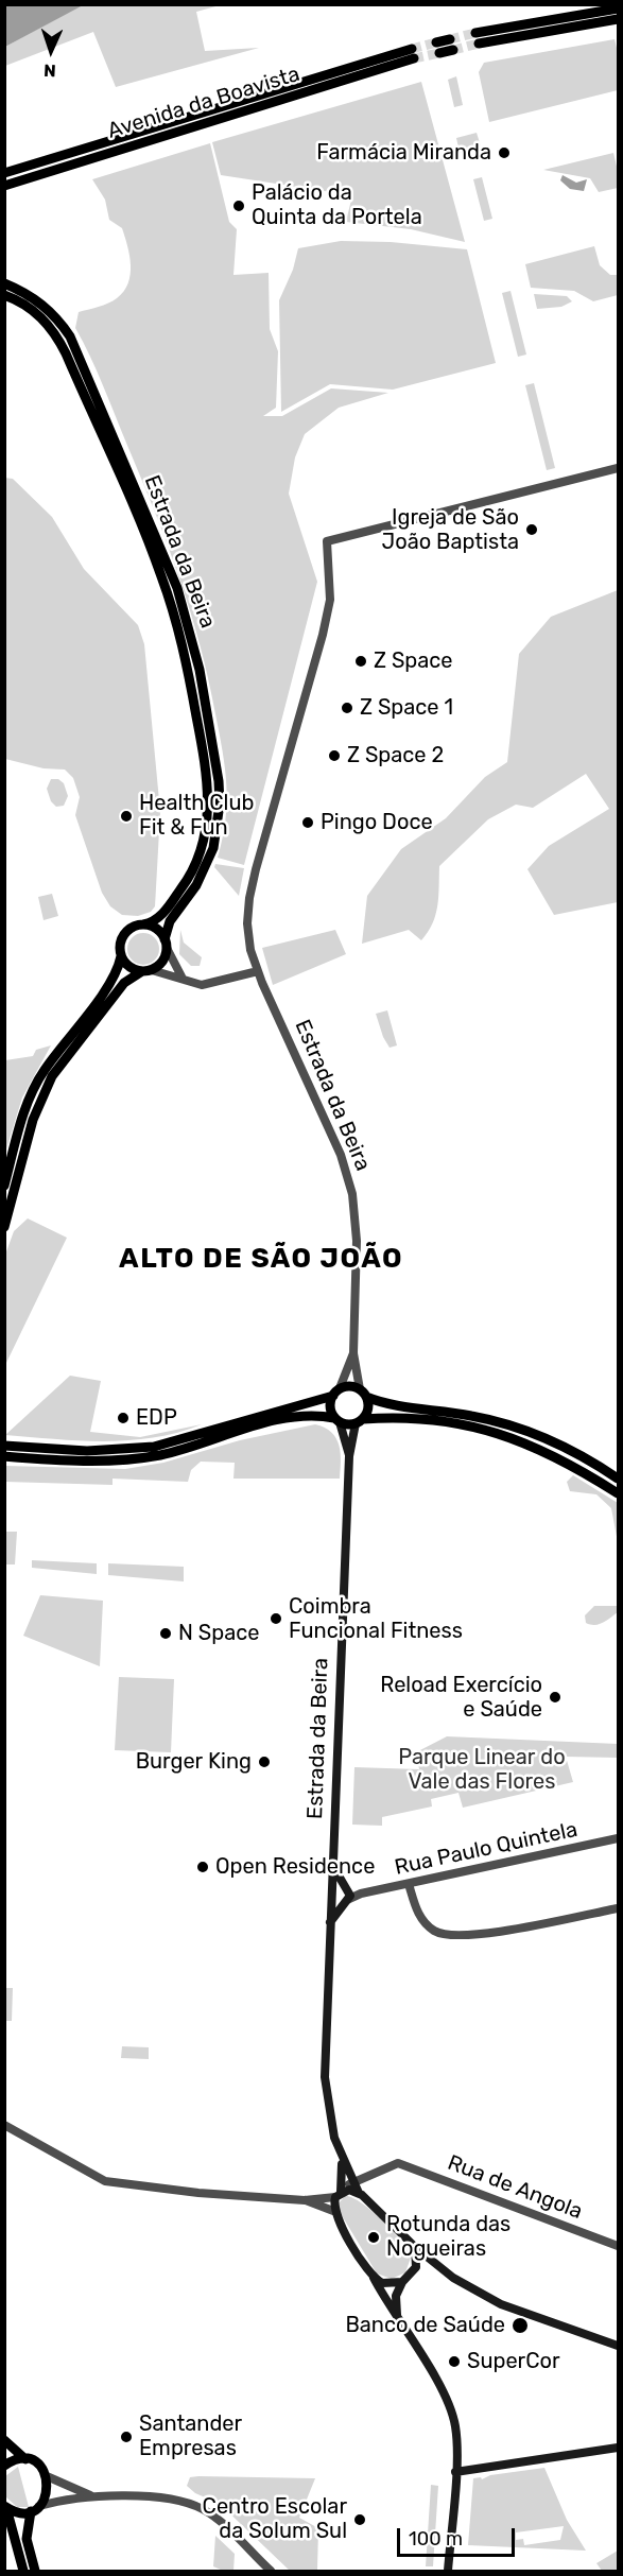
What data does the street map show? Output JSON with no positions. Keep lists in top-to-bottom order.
{
  "streets": {
    "main road": ["Avenida da Boavista", "Estrada da Beira"],
    "street": ["Rua Paulo Quintela", "Rua de Angola"]
  },
  "crossings": [
    ["Estrada da Beira", "Rua Paulo Quintela"]
  ],
  "districts": ["ALTO DE SÃO JOÃO"],
  "parks": ["Parque Linear do Vale das Flores"],
  "places": [
    "Farmácia Miranda",
    "Palácio da Quinta da Portela",
    "Igreja de São João Baptista",
    "Z Space",
    "Z Space 1",
    "Z Space 2",
    "Health Club Fit & Fun",
    "Pingo Doce",
    "EDP",
    "Coimbra Funcional Fitness",
    "N Space",
    "Reload Exercício e Saúde",
    "Burger King",
    "Open Residence",
    "Rotunda das Nogueiras",
    "Banco de Saúde",
    "SuperCor",
    "Santander Empresas",
    "Centro Escolar da Solum Sul"
  ],
  "scale_bar": "100 m",
  "north": "bottom"
}
